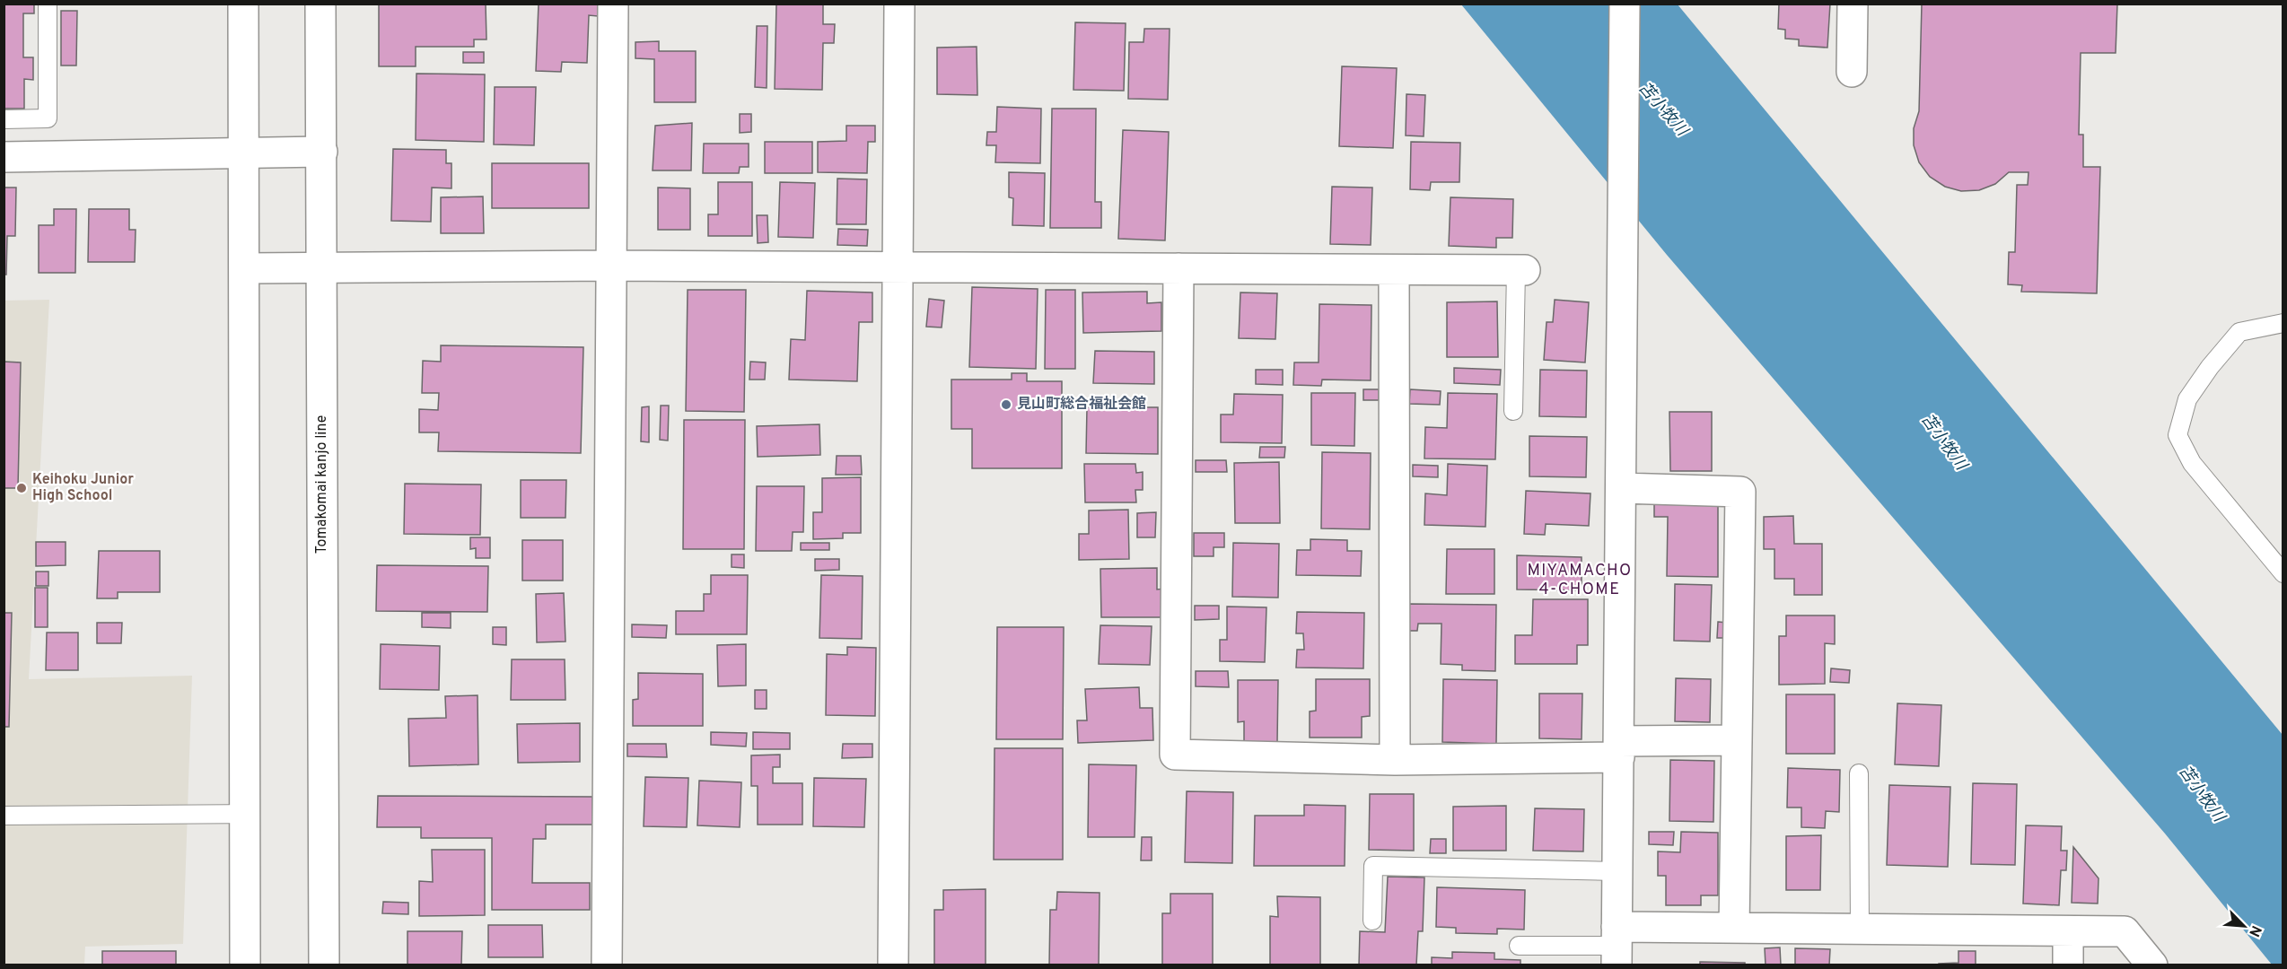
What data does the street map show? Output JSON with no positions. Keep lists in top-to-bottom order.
{
  "streets": {
    "street": ["Tomakomai kanjo line"]
  },
  "districts": ["MIYAMACHO 4-CHOME"],
  "water": ["苫小牧川"],
  "places": ["見山町総合福祉会館", "Keihoku Junior High School"],
  "north": "bottom right"
}
